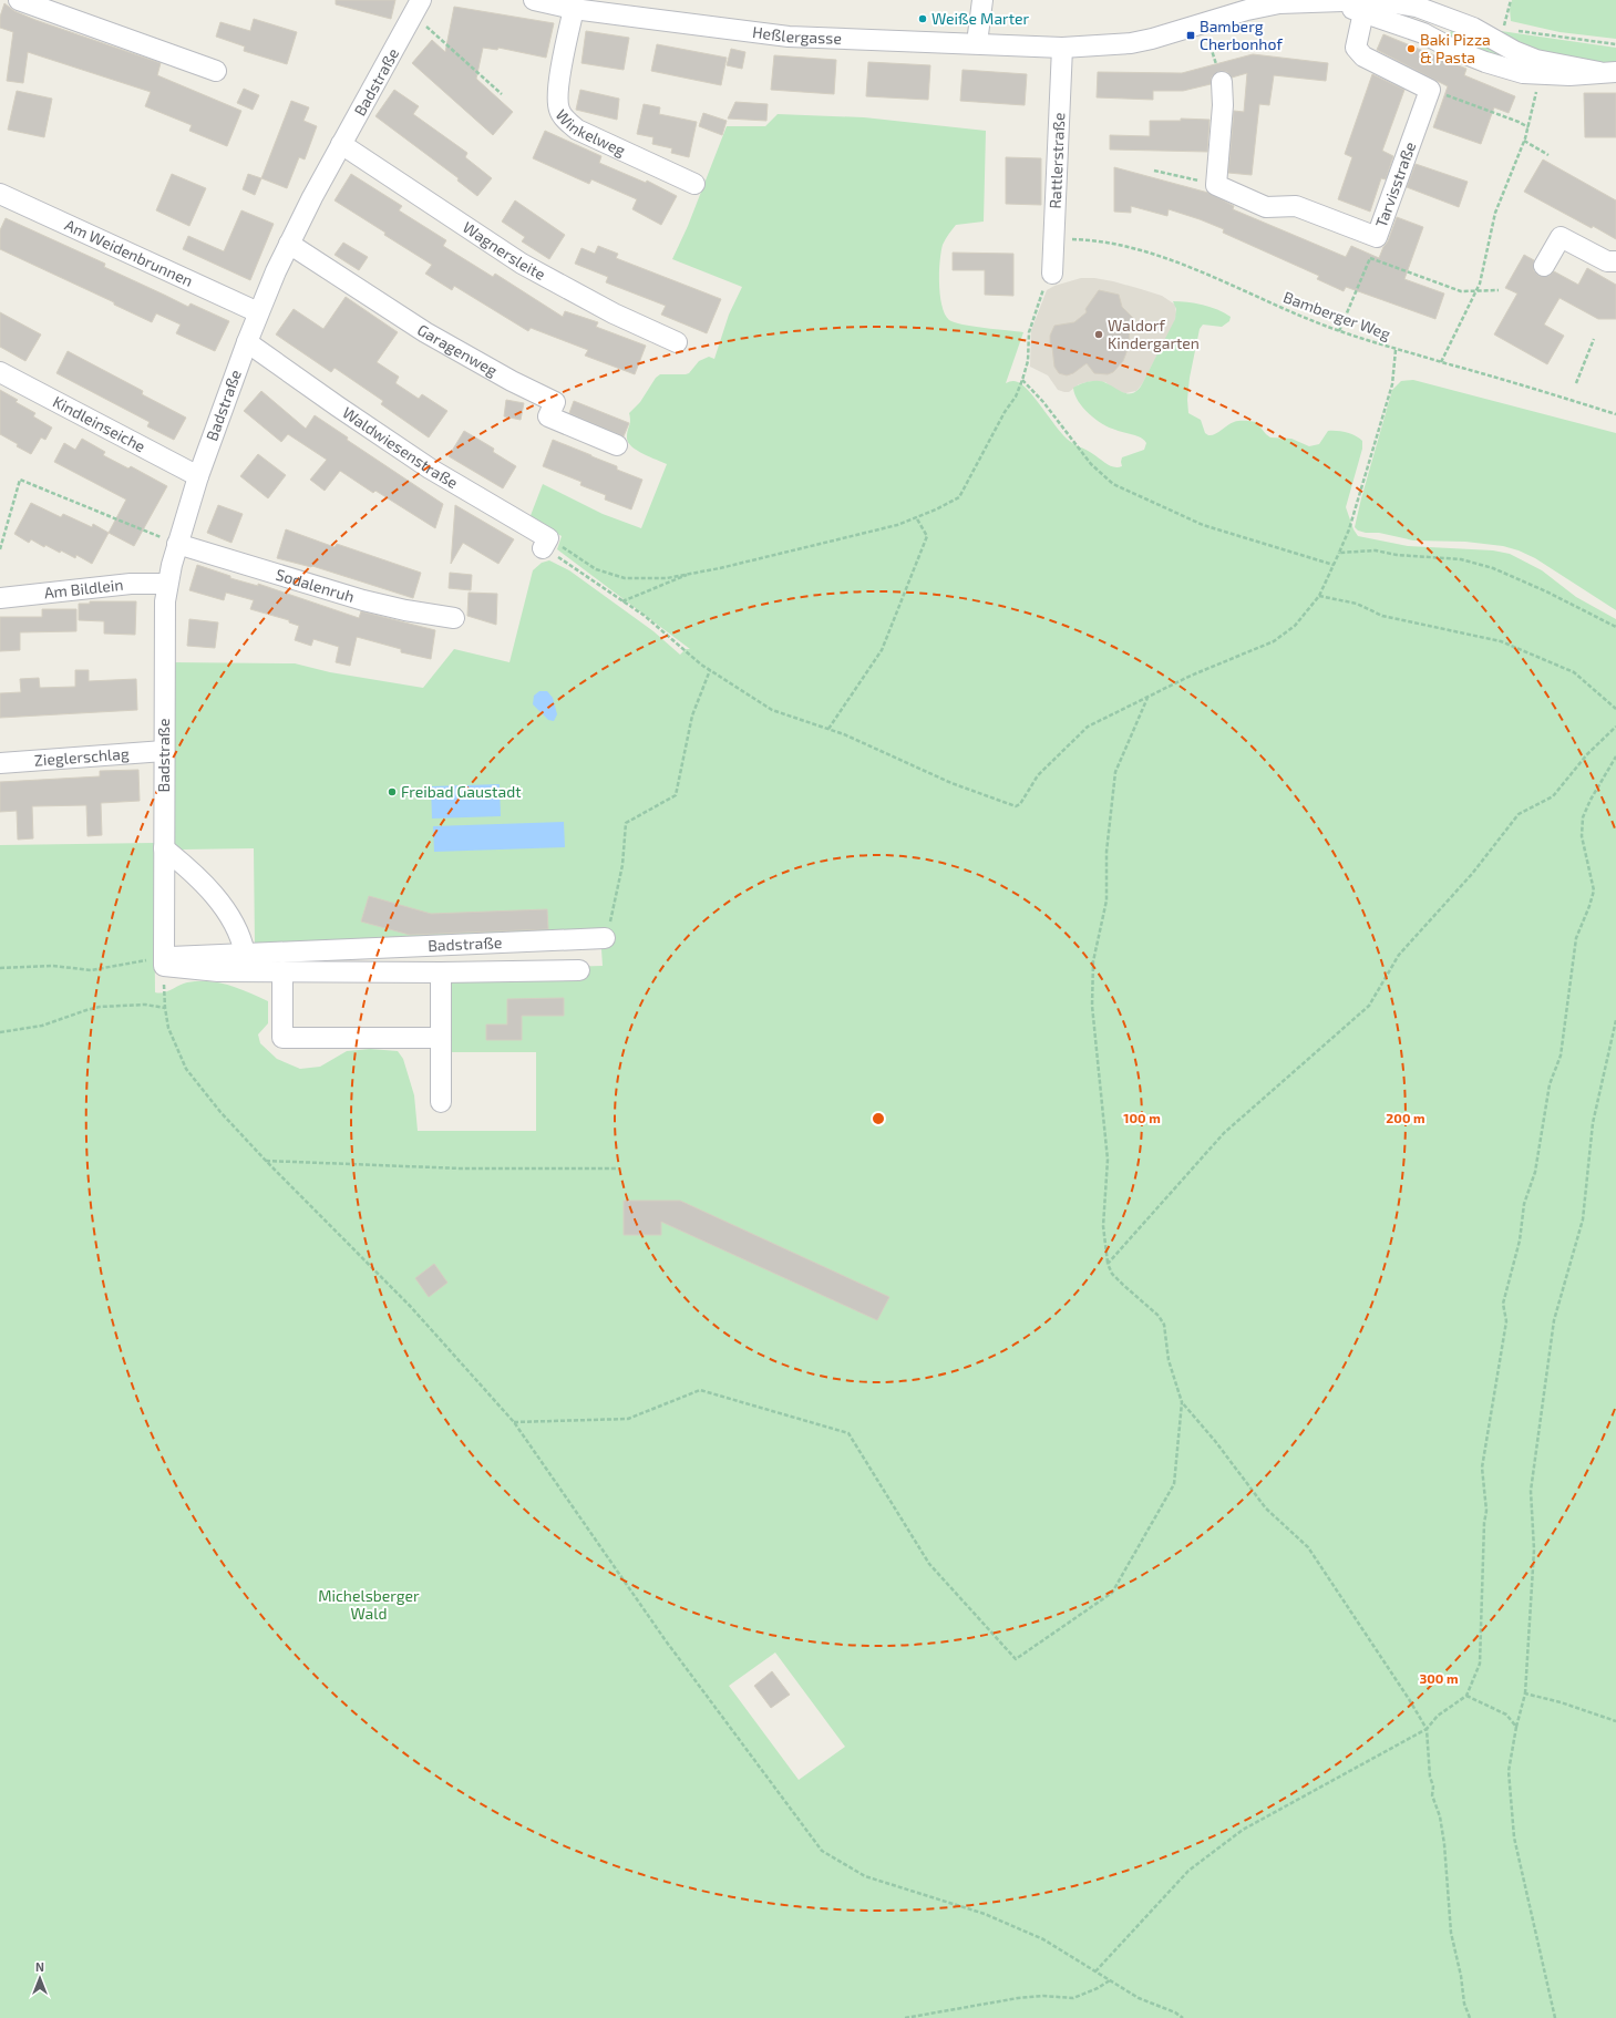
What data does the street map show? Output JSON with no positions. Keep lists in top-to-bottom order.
{
  "streets": {
    "street": [
      "Heßlergasse",
      "Badstraße",
      "Winkelweg",
      "Rattlerstraße",
      "Tarvisstraße",
      "Wagnersleite",
      "Am Weidenbrunnen",
      "Garagenweg",
      "Kindleinseiche",
      "Waldwiesenstraße",
      "Sodalenruh",
      "Am Bildlein",
      "Zieglerschlag"
    ],
    "path": ["Bamberger Weg"]
  },
  "crossings": [
    ["Heßlergasse", "Winkelweg"],
    ["Heßlergasse", "Rattlerstraße"],
    ["Badstraße", "Wagnersleite"],
    ["Badstraße", "Am Weidenbrunnen"],
    ["Badstraße", "Garagenweg"],
    ["Badstraße", "Kindleinseiche"],
    ["Badstraße", "Waldwiesenstraße"],
    ["Badstraße", "Sodalenruh"],
    ["Badstraße", "Am Bildlein"],
    ["Badstraße", "Zieglerschlag"],
    ["Rattlerstraße", "Bamberger Weg"]
  ],
  "parks": ["Michelsberger Wald"],
  "places": {
    "other": [
      "Weiße Marter",
      "Baki Pizza & Pasta",
      "Waldorf Kindergarten",
      "Freibad Gaustadt"
    ],
    "transit": ["Bamberg Cherbonhof"]
  },
  "north": "top",
  "rings": ["100 m", "200 m", "300 m"]
}
